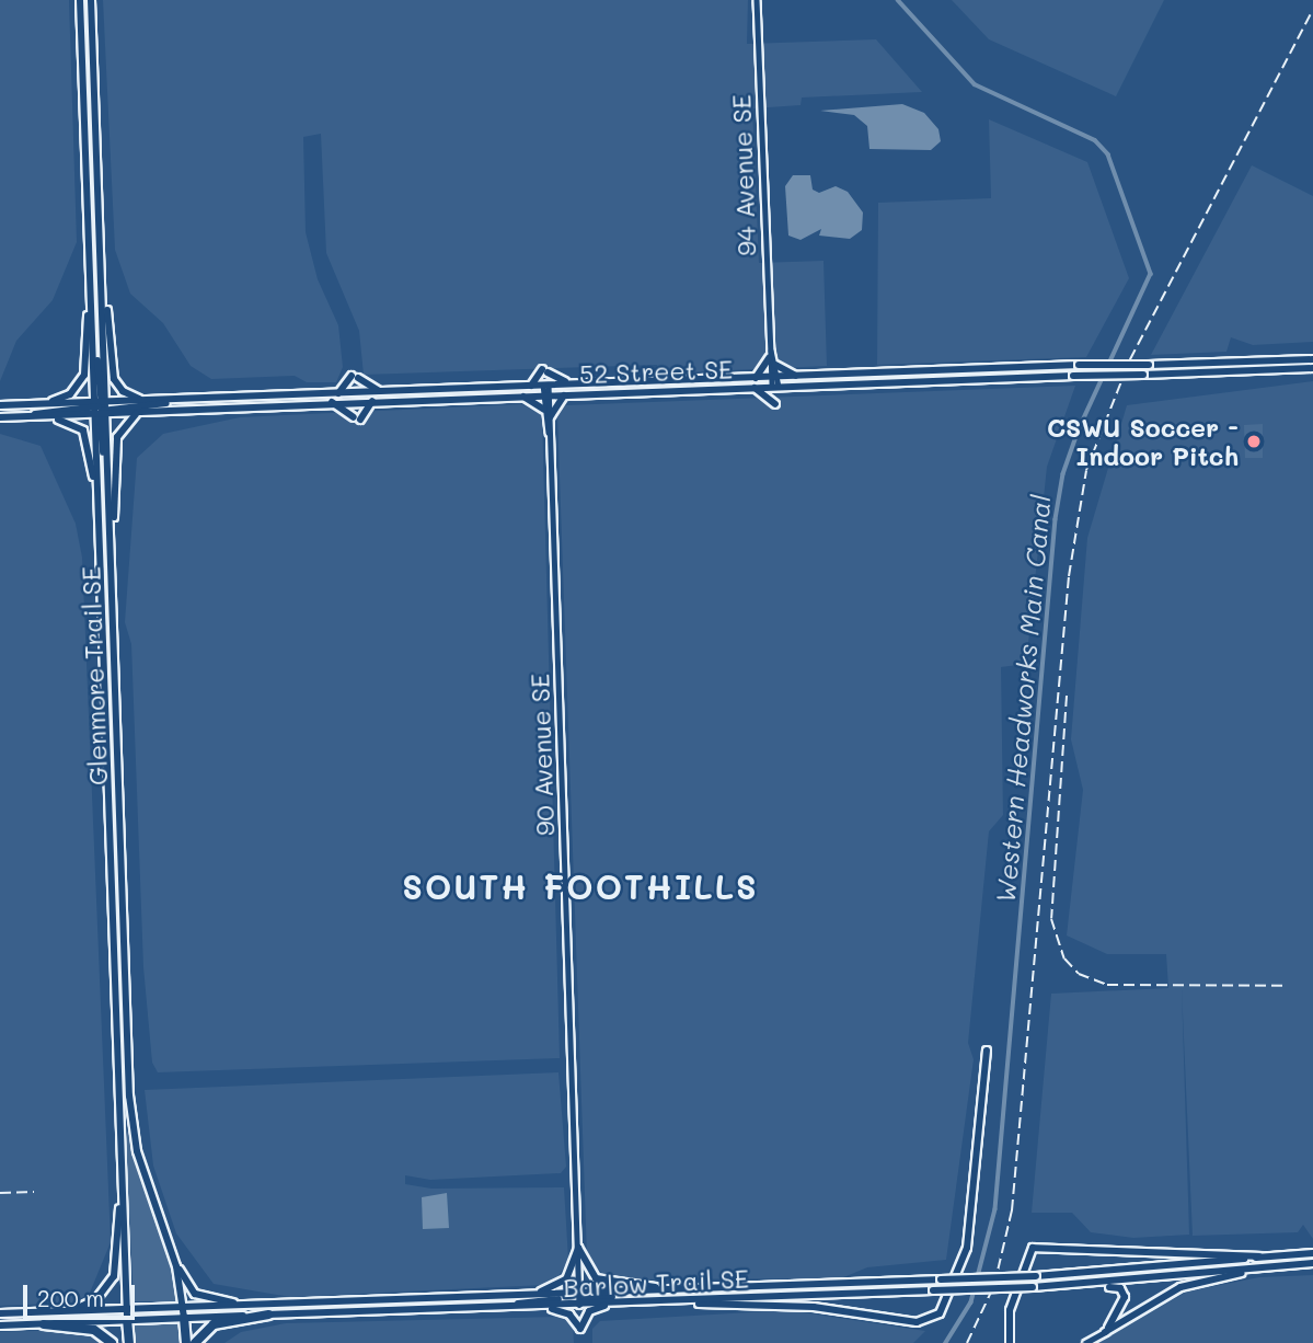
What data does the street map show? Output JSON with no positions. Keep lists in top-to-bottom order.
{
  "streets": {
    "highway": ["Glenmore Trail SE"],
    "main road": ["52 Street SE", "Barlow Trail SE"],
    "street": ["94 Avenue SE", "90 Avenue SE"]
  },
  "crossings": [
    ["94 Avenue SE", "52 Street SE"],
    ["52 Street SE", "Glenmore Trail SE"],
    ["52 Street SE", "90 Avenue SE"],
    ["Glenmore Trail SE", "Barlow Trail SE"],
    ["90 Avenue SE", "Barlow Trail SE"]
  ],
  "districts": ["SOUTH FOOTHILLS"],
  "water": ["Western Headworks Main Canal"],
  "places": ["CSWU Soccer - Indoor Pitch"],
  "scale_bar": "200 m"
}
